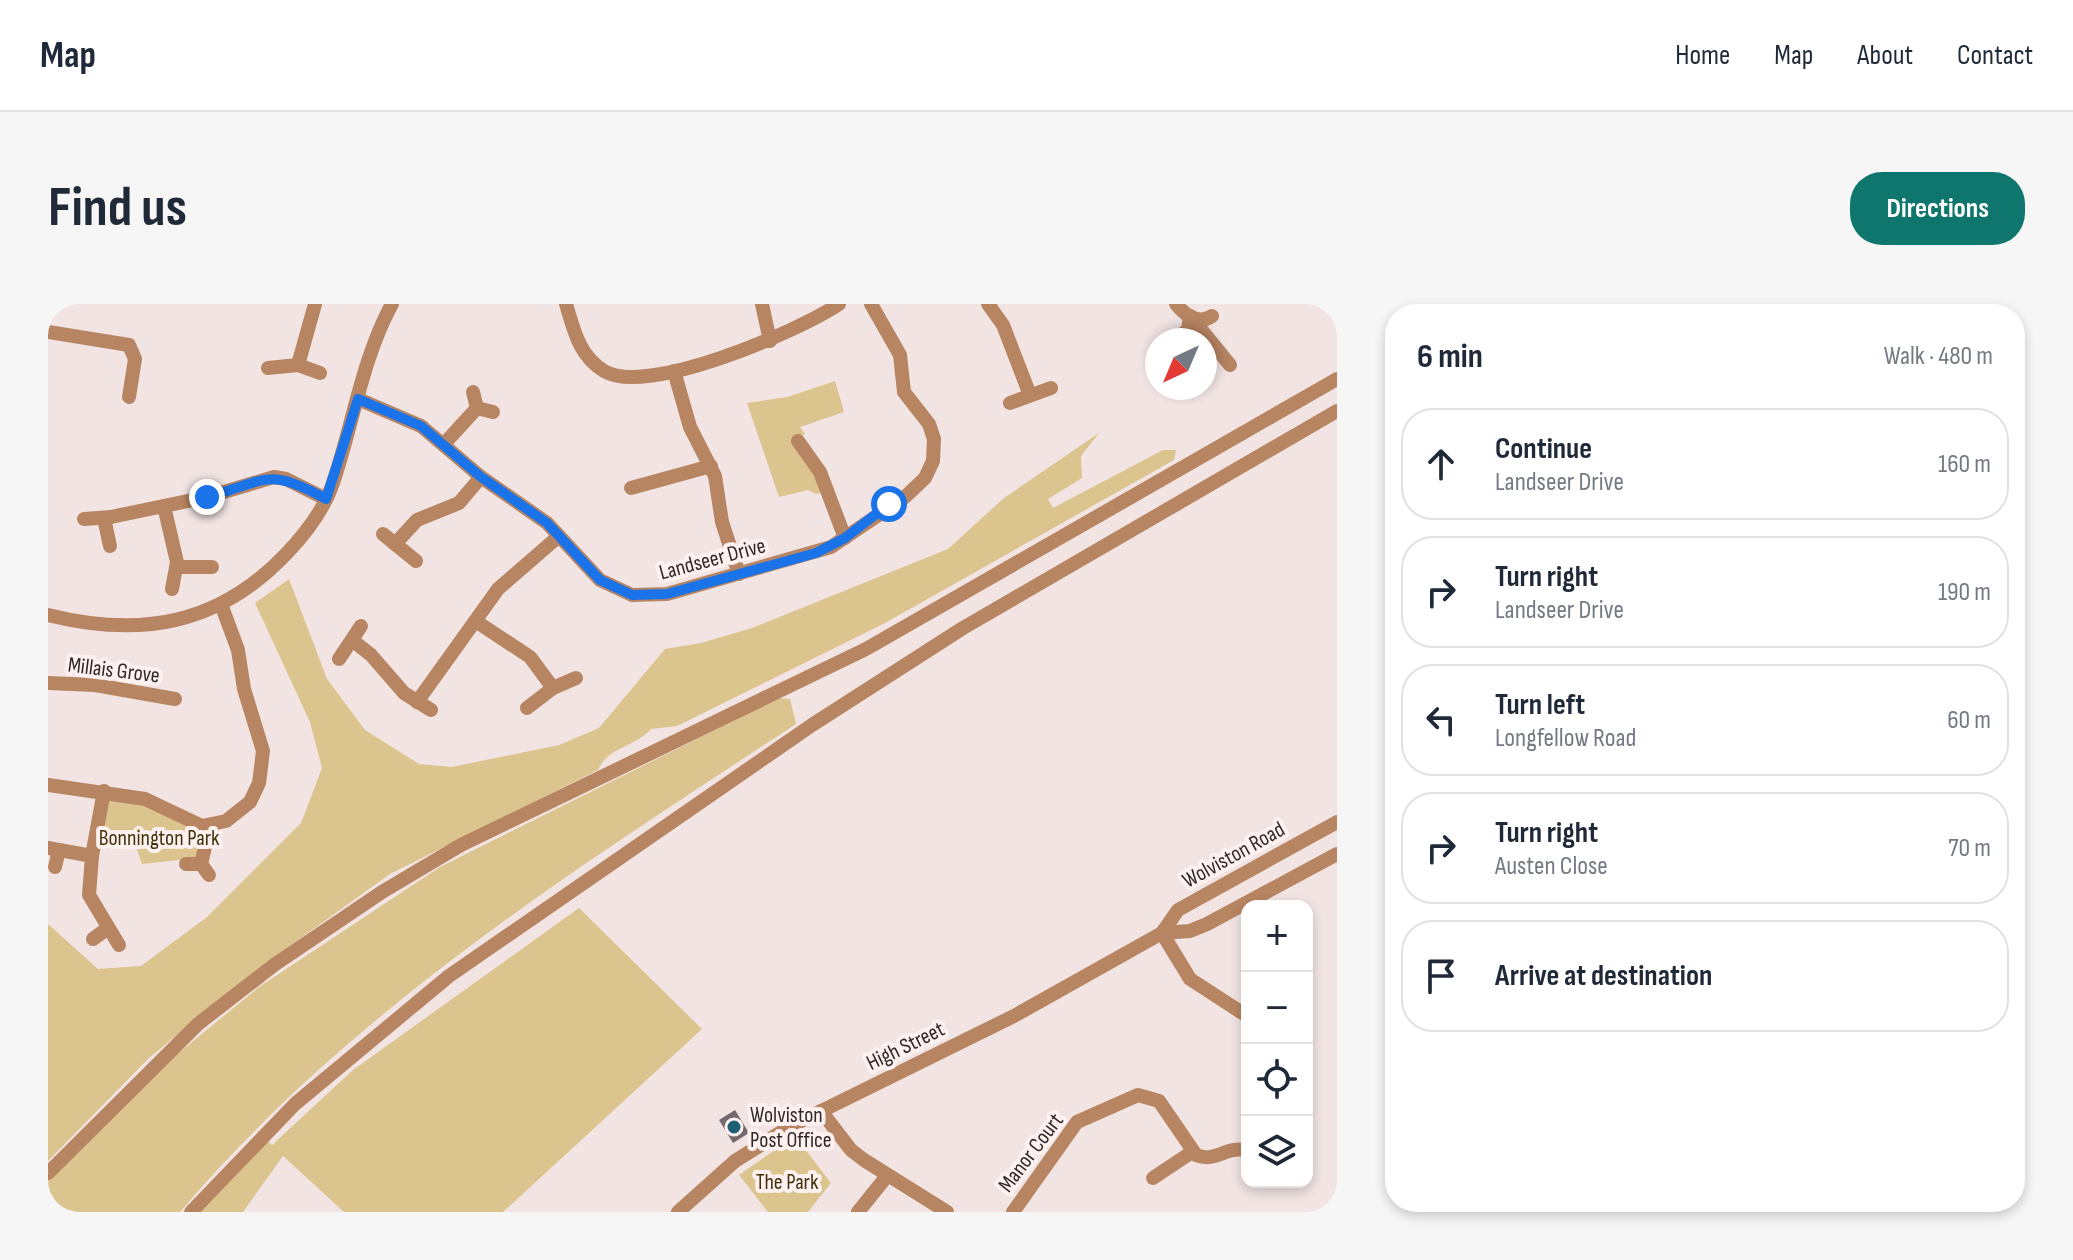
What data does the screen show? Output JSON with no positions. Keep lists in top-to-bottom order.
{
  "streets": {
    "street": [
      "Landseer Drive",
      "Millais Grove",
      "Wolviston Road",
      "High Street",
      "Manor Court"
    ]
  },
  "crossings": [
    ["Wolviston Road", "High Street"]
  ],
  "parks": ["Bonnington Park", "The Park"],
  "places": ["Wolviston Post Office"],
  "north": "bottom left",
  "page": {
    "header": "Map",
    "nav": [
      "Home",
      "Map",
      "About",
      "Contact"
    ],
    "buttons": "Directions",
    "title": "Find us",
    "heading": ["6 min", "Walk · 480 m"],
    "list": [
      ["Continue", "Landseer Drive", "160 m"],
      ["Turn right", "Landseer Drive", "190 m"],
      ["Turn left", "Longfellow Road", "60 m"],
      ["Turn right", "Austen Close", "70 m"],
      "Arrive at destination"
    ],
    "map_buttons": ["+", "−"]
  }
}
